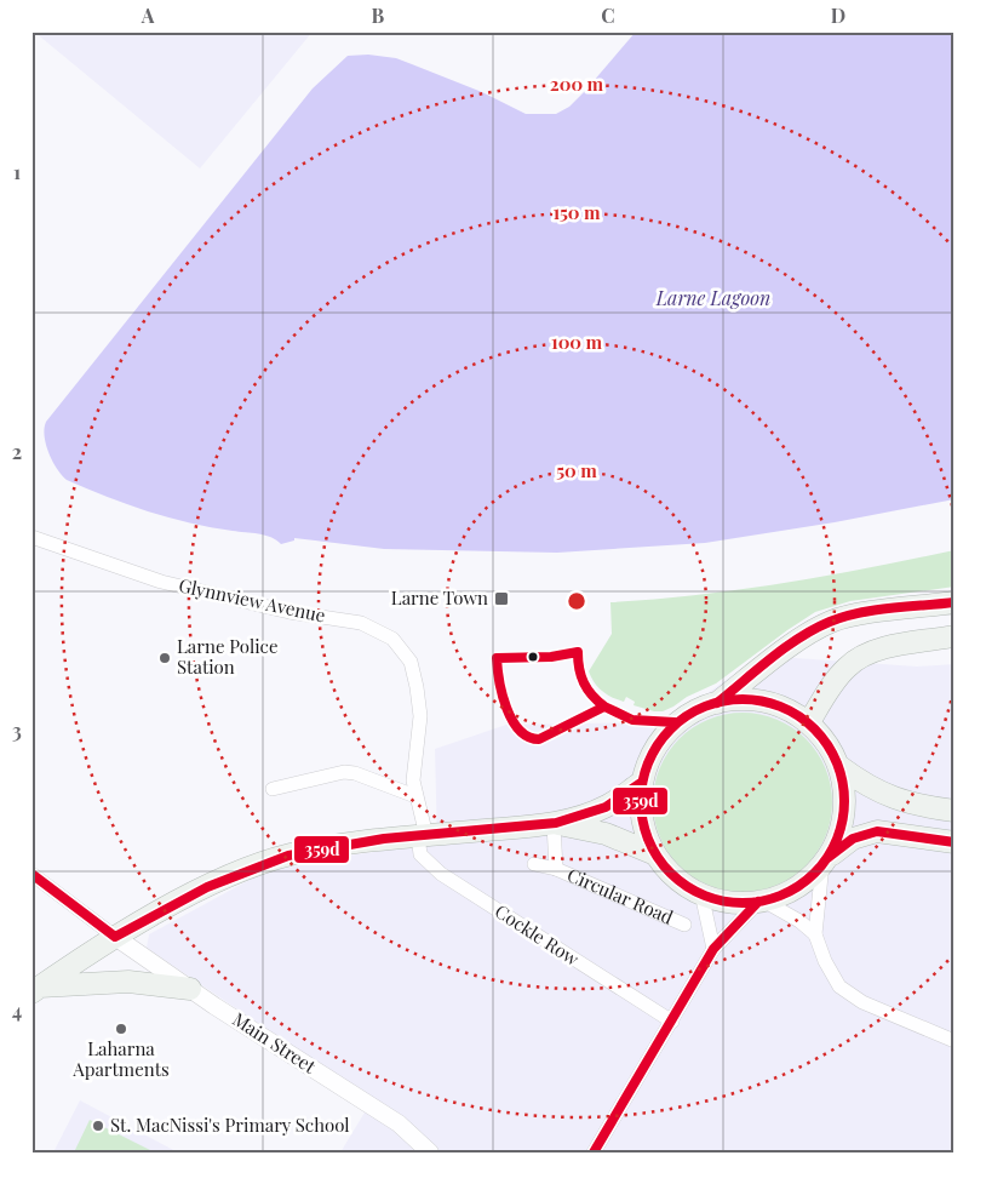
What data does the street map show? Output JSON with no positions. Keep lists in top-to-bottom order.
{
  "streets": {
    "street": [
      "Glynnview Avenue",
      "Circular Road",
      "Cockle Row",
      "Main Street"
    ]
  },
  "crossings": [
    ["Glynnview Avenue", "Cockle Row"]
  ],
  "water": ["Larne Lagoon"],
  "places": {
    "transit": ["Larne Town"],
    "other": ["Larne Police Station", "Laharna Apartments", "St. MacNissi's Primary School"]
  },
  "lines": ["transit line 359d"],
  "grid": {
    "columns": [
      "A",
      "B",
      "C",
      "D"
    ],
    "rows": [
      "1",
      "2",
      "3",
      "4"
    ]
  },
  "rings": [
    "200 m",
    "150 m",
    "100 m",
    "50 m"
  ]
}
